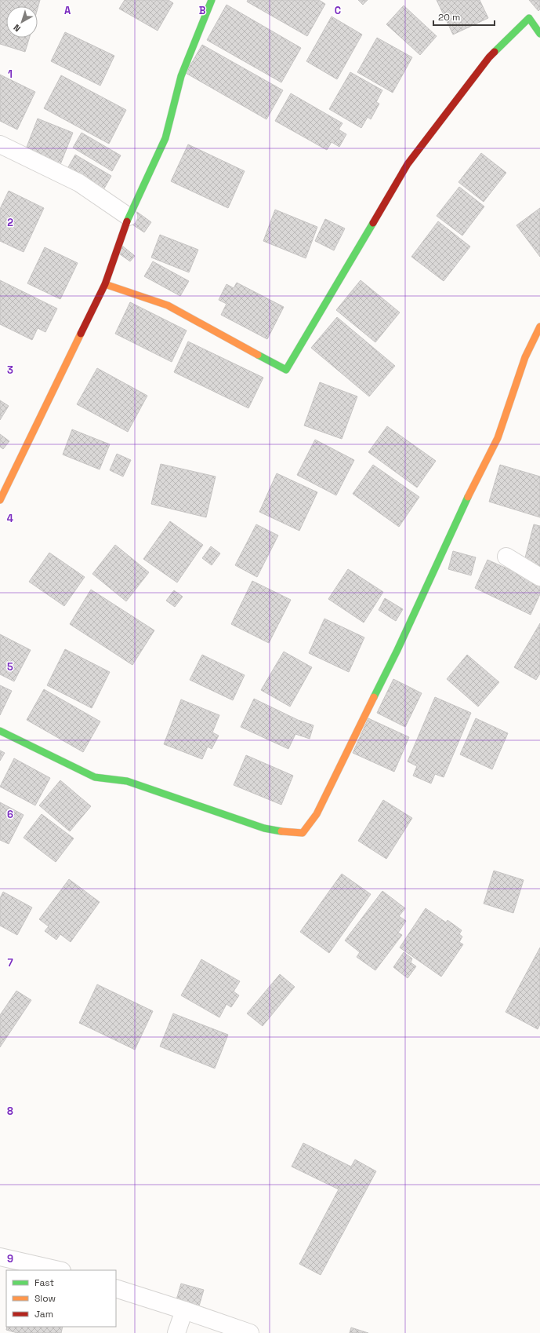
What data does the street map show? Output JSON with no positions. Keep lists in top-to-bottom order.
{
  "legend": ["Fast", "Slow", "Jam"],
  "scale_bar": "20 m",
  "north": "bottom left",
  "grid": {
    "columns": ["A", "B", "C"],
    "rows": [
      "1",
      "2",
      "3",
      "4",
      "5",
      "6",
      "7",
      "8",
      "9"
    ]
  }
}
